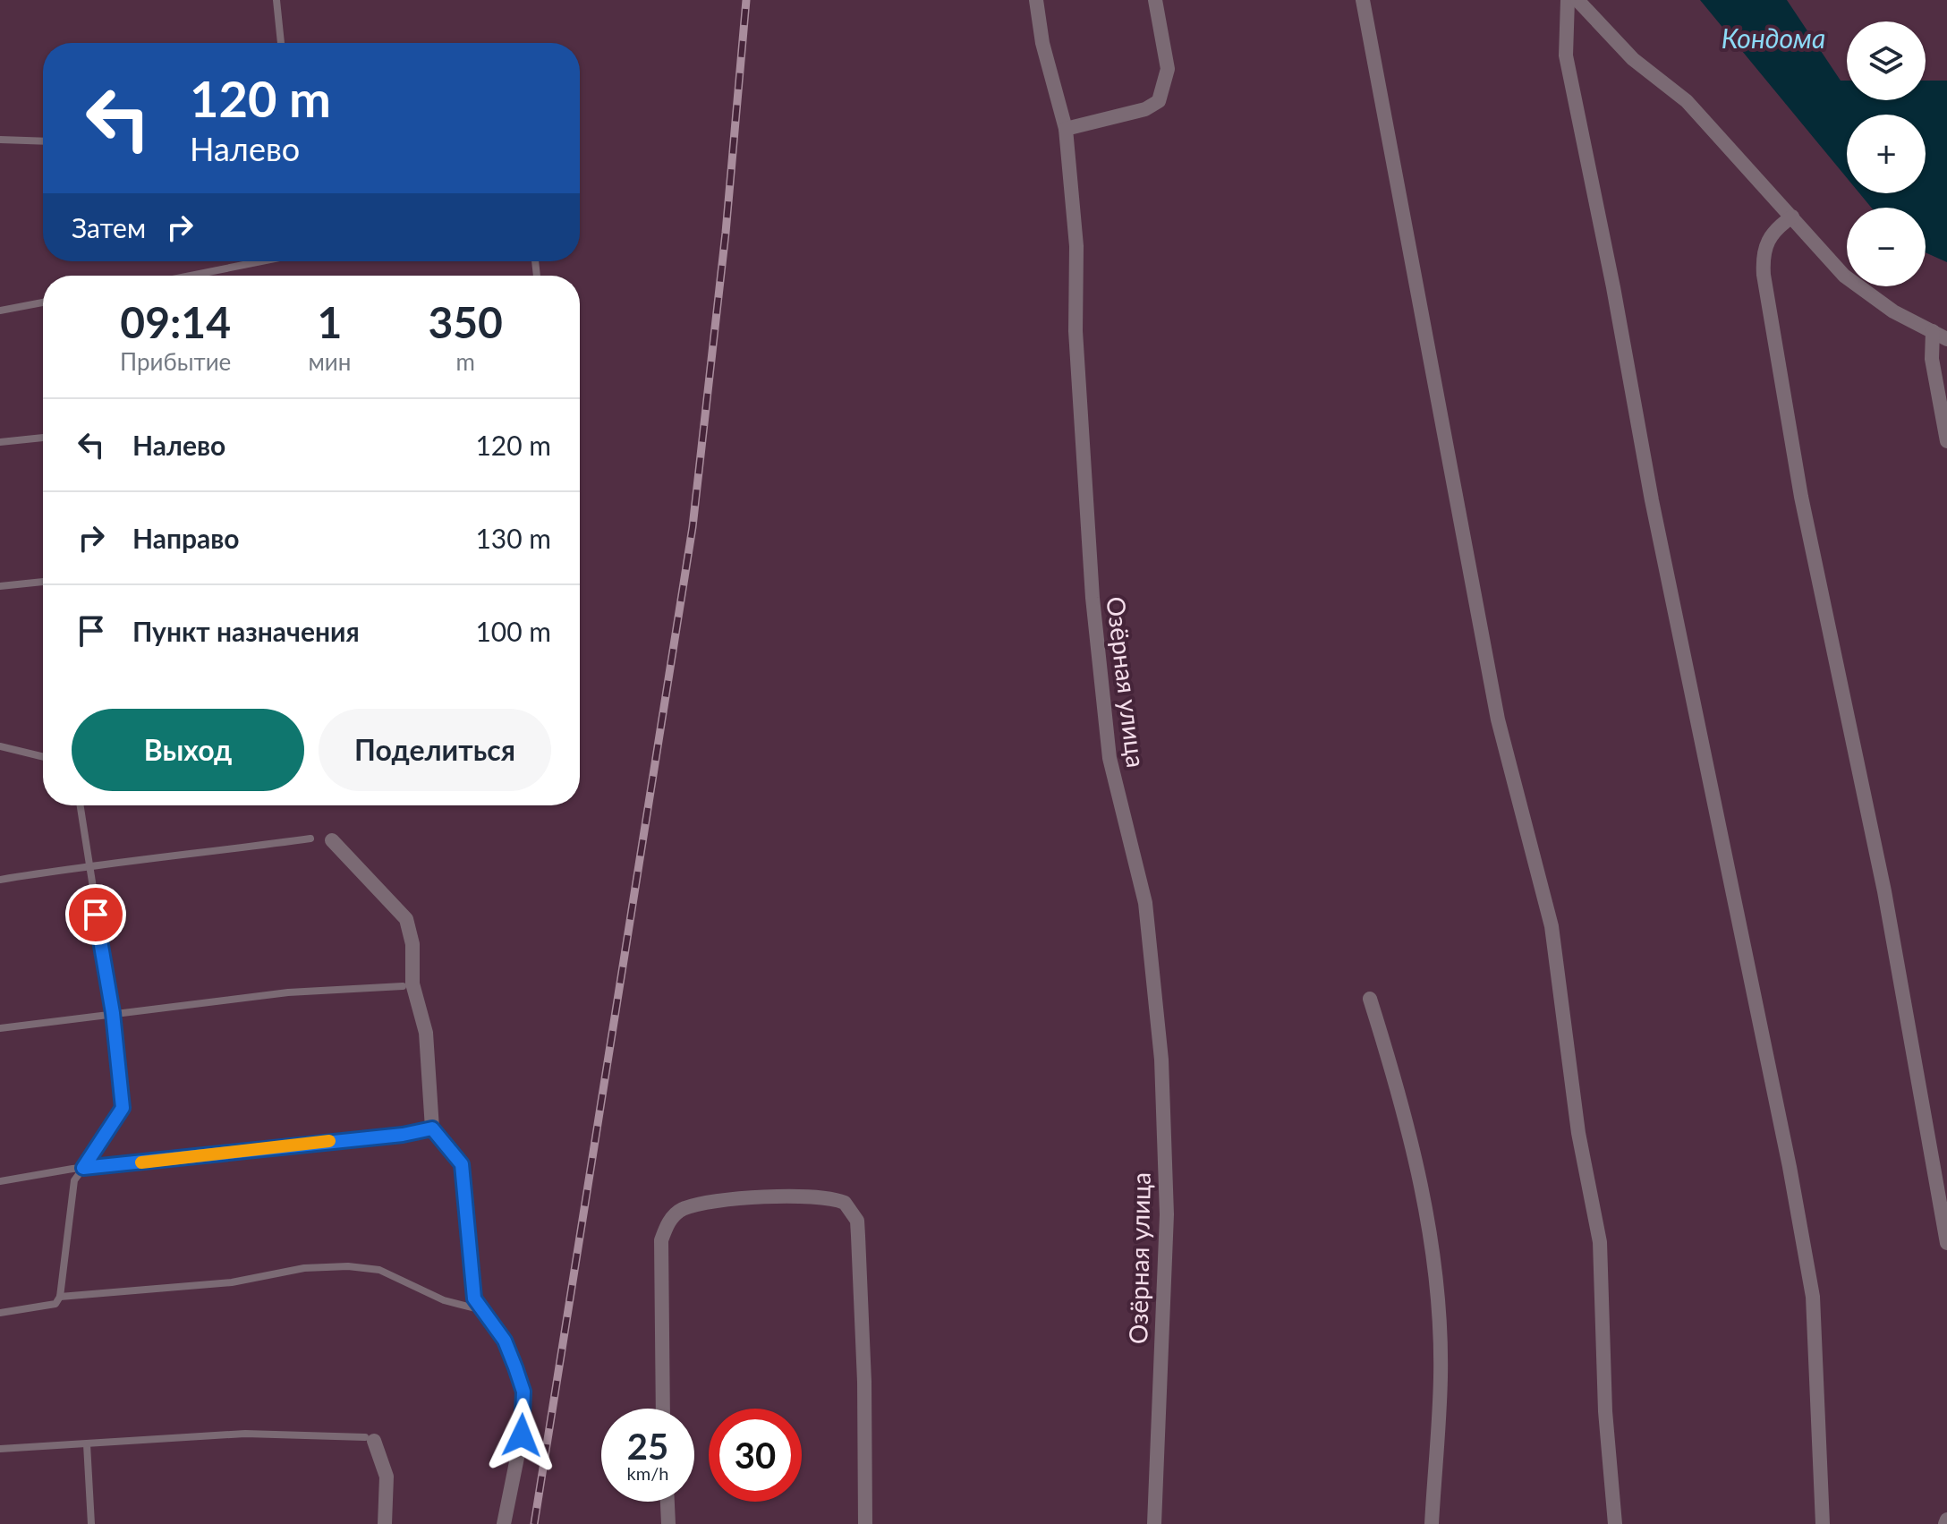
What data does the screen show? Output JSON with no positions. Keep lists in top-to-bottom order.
{
  "streets": {
    "street": ["Озёрная улица"]
  },
  "water": ["Кондома"],
  "page": {
    "map_buttons": ["+", "−"],
    "turn": ["120 m", "Налево"],
    "then": "Затем",
    "eta": [
      "09:14",
      "Прибытие",
      "1",
      "мин",
      "350",
      "m"
    ],
    "list": [
      {
        "name": "Налево",
        "value": "120 m"
      },
      {
        "name": "Направо",
        "value": "130 m"
      },
      {
        "name": "Пункт назначения",
        "value": "100 m"
      }
    ],
    "buttons": ["Выход", "Поделиться"],
    "speed": "25 km/h",
    "limit": "30"
  }
}
